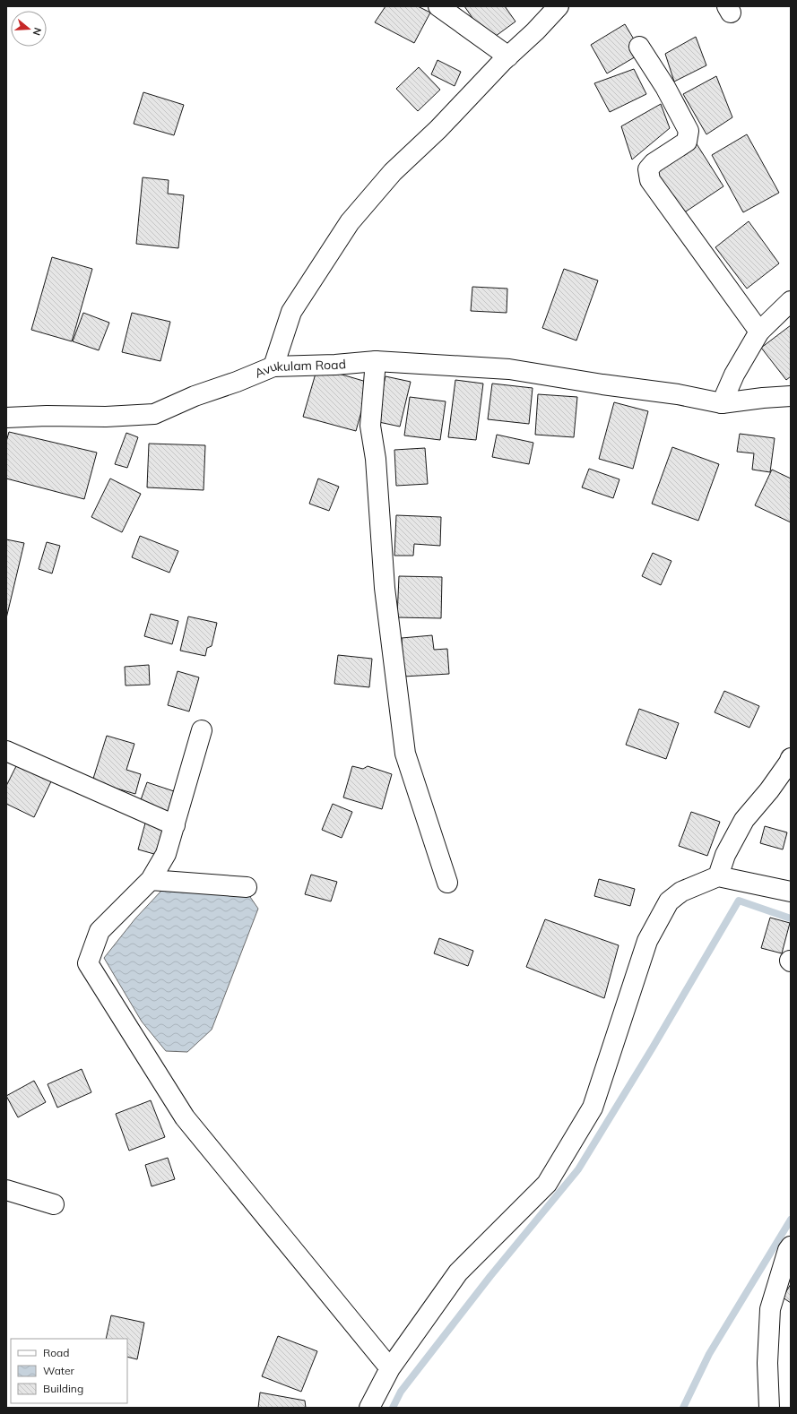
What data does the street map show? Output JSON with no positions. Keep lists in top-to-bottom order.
{
  "streets": {
    "street": ["Avukulam Road"]
  },
  "legend": ["Road", "Water", "Building"],
  "north": "right"
}
